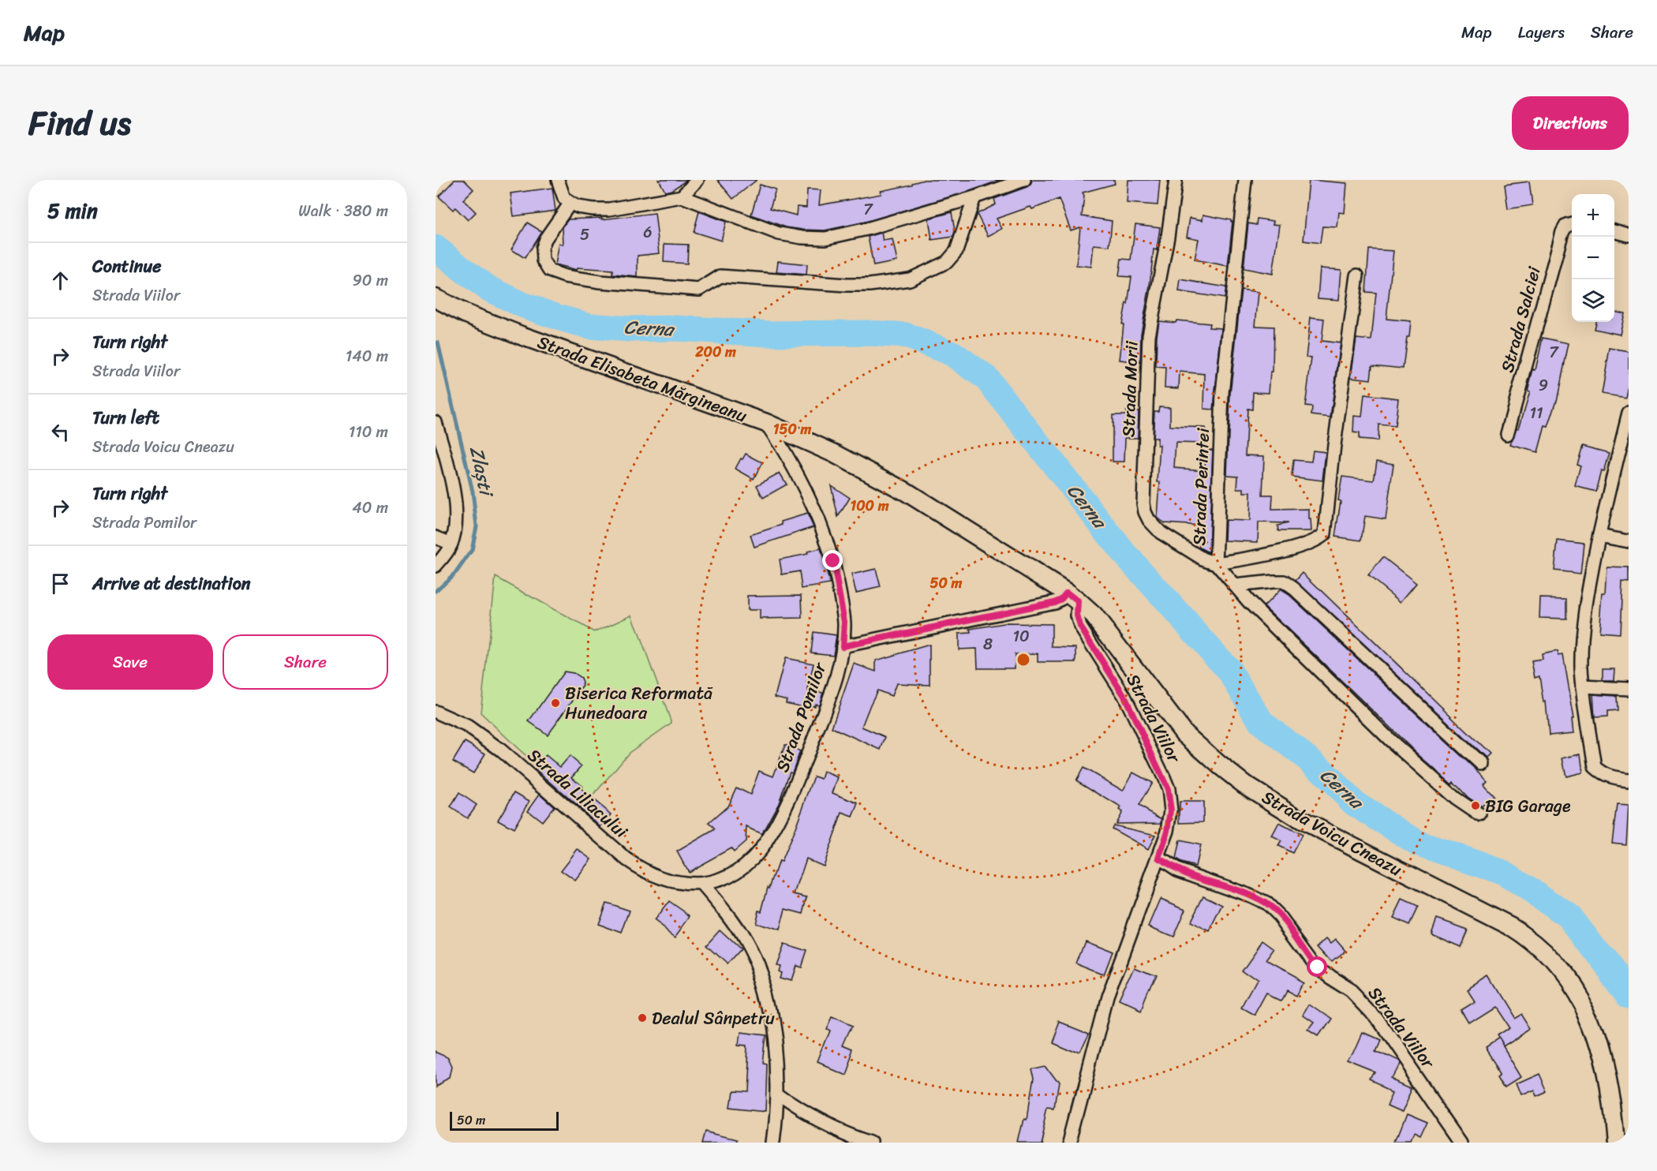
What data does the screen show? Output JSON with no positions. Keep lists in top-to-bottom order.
{
  "streets": {
    "main road": ["Strada Elisabeta Mărgineanu", "Strada Voicu Cneazu"],
    "street": [
      "Strada Salciei",
      "Strada Morii",
      "Strada Perintei",
      "Strada Pomilor",
      "Strada Viilor",
      "Strada Liliacului"
    ]
  },
  "crossings": [
    ["Strada Elisabeta Mărgineanu", "Strada Pomilor"],
    ["Strada Elisabeta Mărgineanu", "Strada Viilor"],
    ["Strada Elisabeta Mărgineanu", "Strada Voicu Cneazu"],
    ["Strada Morii", "Strada Perintei"],
    ["Strada Pomilor", "Strada Liliacului"],
    ["Strada Viilor", "Strada Voicu Cneazu"]
  ],
  "water": ["Cerna", "Zlaști"],
  "places": ["Biserica Reformată Hunedoara", "BIG Garage", "Dealul Sânpetru"],
  "house_numbers": [
    "7",
    "6",
    "5",
    "7",
    "9",
    "11",
    "10",
    "8"
  ],
  "scale_bar": "50 m",
  "page": {
    "header": "Map",
    "nav": ["Map", "Layers", "Share"],
    "title": "Find us",
    "buttons": [
      "Directions",
      ["Save", "Share"]
    ],
    "heading": ["5 min", "Walk · 380 m"],
    "map_buttons": ["+", "−"],
    "list": [
      ["Continue", "Strada Viilor", "90 m"],
      ["Turn right", "Strada Viilor", "140 m"],
      ["Turn left", "Strada Voicu Cneazu", "110 m"],
      ["Turn right", "Strada Pomilor", "40 m"],
      "Arrive at destination"
    ],
    "scale": "50 m"
  },
  "rings": [
    "200 m",
    "150 m",
    "100 m",
    "50 m"
  ]
}
